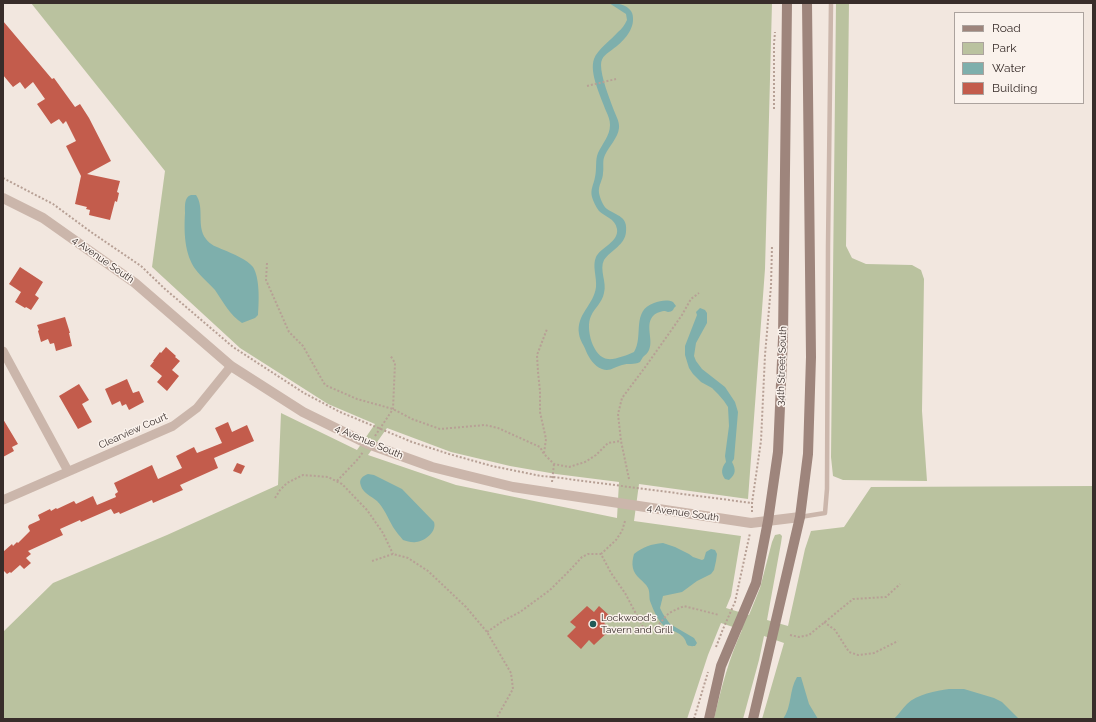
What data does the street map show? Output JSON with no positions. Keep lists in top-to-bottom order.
{
  "streets": {
    "main road": ["34th Street South"],
    "street": ["4 Avenue South", "Clearview Court"]
  },
  "crossings": [
    ["4 Avenue South", "34th Street South"],
    ["4 Avenue South", "Clearview Court"]
  ],
  "places": ["Lockwood's Tavern and Grill"],
  "legend": [
    "Road",
    "Park",
    "Water",
    "Building"
  ]
}
